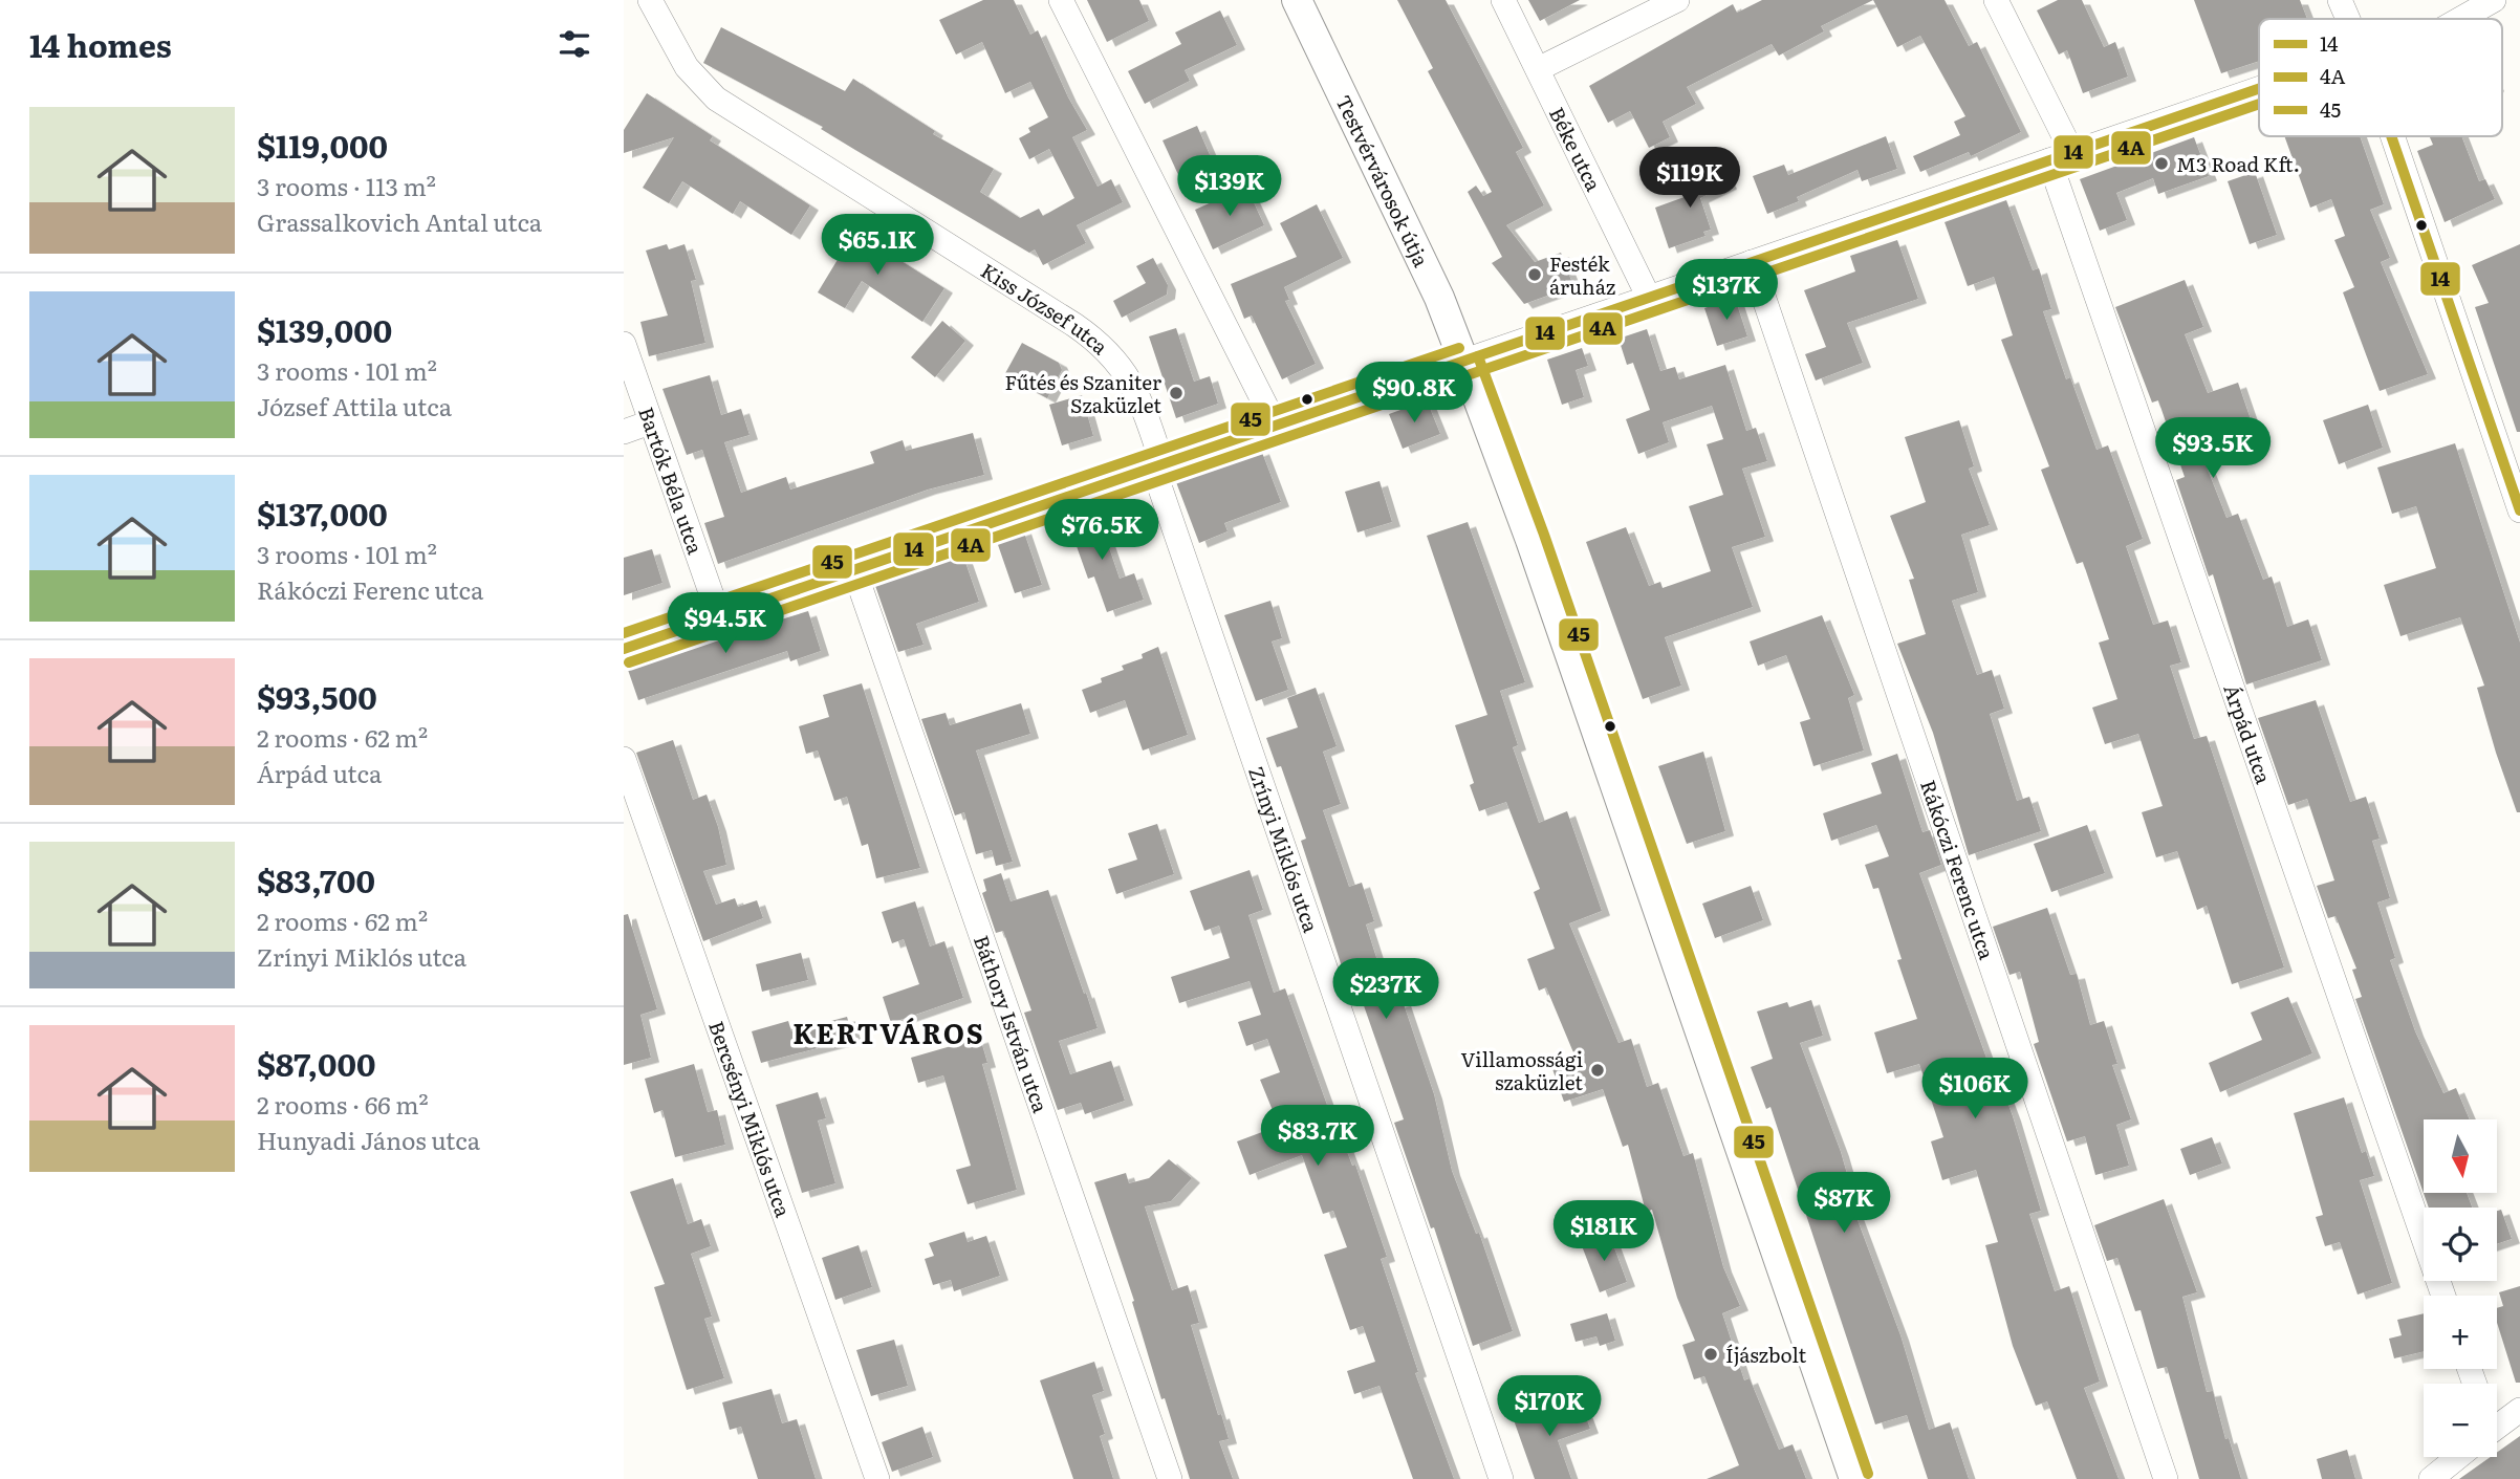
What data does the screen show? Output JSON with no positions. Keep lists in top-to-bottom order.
{
  "streets": {
    "street": [
      "Béke utca",
      "Testvérvárosok útja",
      "Kiss József utca",
      "Bartók Béla utca",
      "Árpád utca",
      "Zrínyi Miklós utca",
      "Rákóczi Ferenc utca",
      "Báthory István utca",
      "Bercsényi Miklós utca"
    ]
  },
  "crossings": [
    ["Kiss József utca", "Zrínyi Miklós utca"]
  ],
  "districts": ["KERTVÁROS"],
  "places": [
    "M3 Road Kft.",
    "Festék áruház",
    "Fűtés és Szaniter Szaküzlet",
    "Villamossági szaküzlet",
    "Íjászbolt"
  ],
  "lines": ["transit line 14", "transit line 4A", "transit line 45"],
  "legend": ["14", "4A", "45"],
  "north": "bottom",
  "page": {
    "heading": "14 homes",
    "list": [
      {
        "name": "$119,000",
        "note": "3 rooms · 113 m² · Grassalkovich Antal utca"
      },
      {
        "name": "$139,000",
        "note": "3 rooms · 101 m² · József Attila utca"
      },
      {
        "name": "$137,000",
        "note": "3 rooms · 101 m² · Rákóczi Ferenc utca"
      },
      {
        "name": "$93,500",
        "note": "2 rooms · 62 m² · Árpád utca"
      },
      {
        "name": "$83,700",
        "note": "2 rooms · 62 m² · Zrínyi Miklós utca"
      },
      {
        "name": "$87,000",
        "note": "2 rooms · 66 m² · Hunyadi János utca"
      }
    ],
    "price": [
      "$119K",
      "$139K",
      "$65.1K",
      "$137K",
      "$90.8K",
      "$93.5K",
      "$76.5K",
      "$94.5K",
      "$237K",
      "$106K",
      "$83.7K",
      "$87K",
      "$181K",
      "$170K"
    ],
    "map_buttons": ["+", "−"]
  }
}
